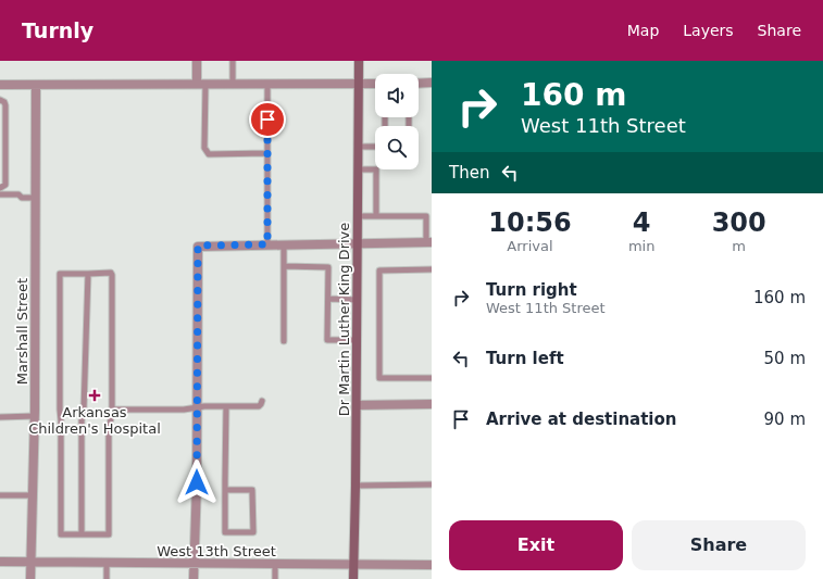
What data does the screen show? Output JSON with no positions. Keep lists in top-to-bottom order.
{
  "streets": {
    "main road": ["Dr Martin Luther King Drive"],
    "street": ["Marshall Street", "West 13th Street"]
  },
  "crossings": [
    ["Dr Martin Luther King Drive", "West 13th Street"],
    ["Marshall Street", "West 13th Street"]
  ],
  "places": {
    "health": ["Arkansas Children's Hospital"]
  },
  "page": {
    "header": "Turnly",
    "nav": ["Map", "Layers", "Share"],
    "turn": ["160 m", "West 11th Street"],
    "then": "Then",
    "eta": [
      "10:56",
      "Arrival",
      "4",
      "min",
      "300",
      "m"
    ],
    "list": [
      {
        "name": "Turn right",
        "note": "West 11th Street",
        "value": "160 m"
      },
      {
        "name": "Turn left",
        "value": "50 m"
      },
      {
        "name": "Arrive at destination",
        "value": "90 m"
      }
    ],
    "buttons": ["Exit", "Share"]
  }
}
